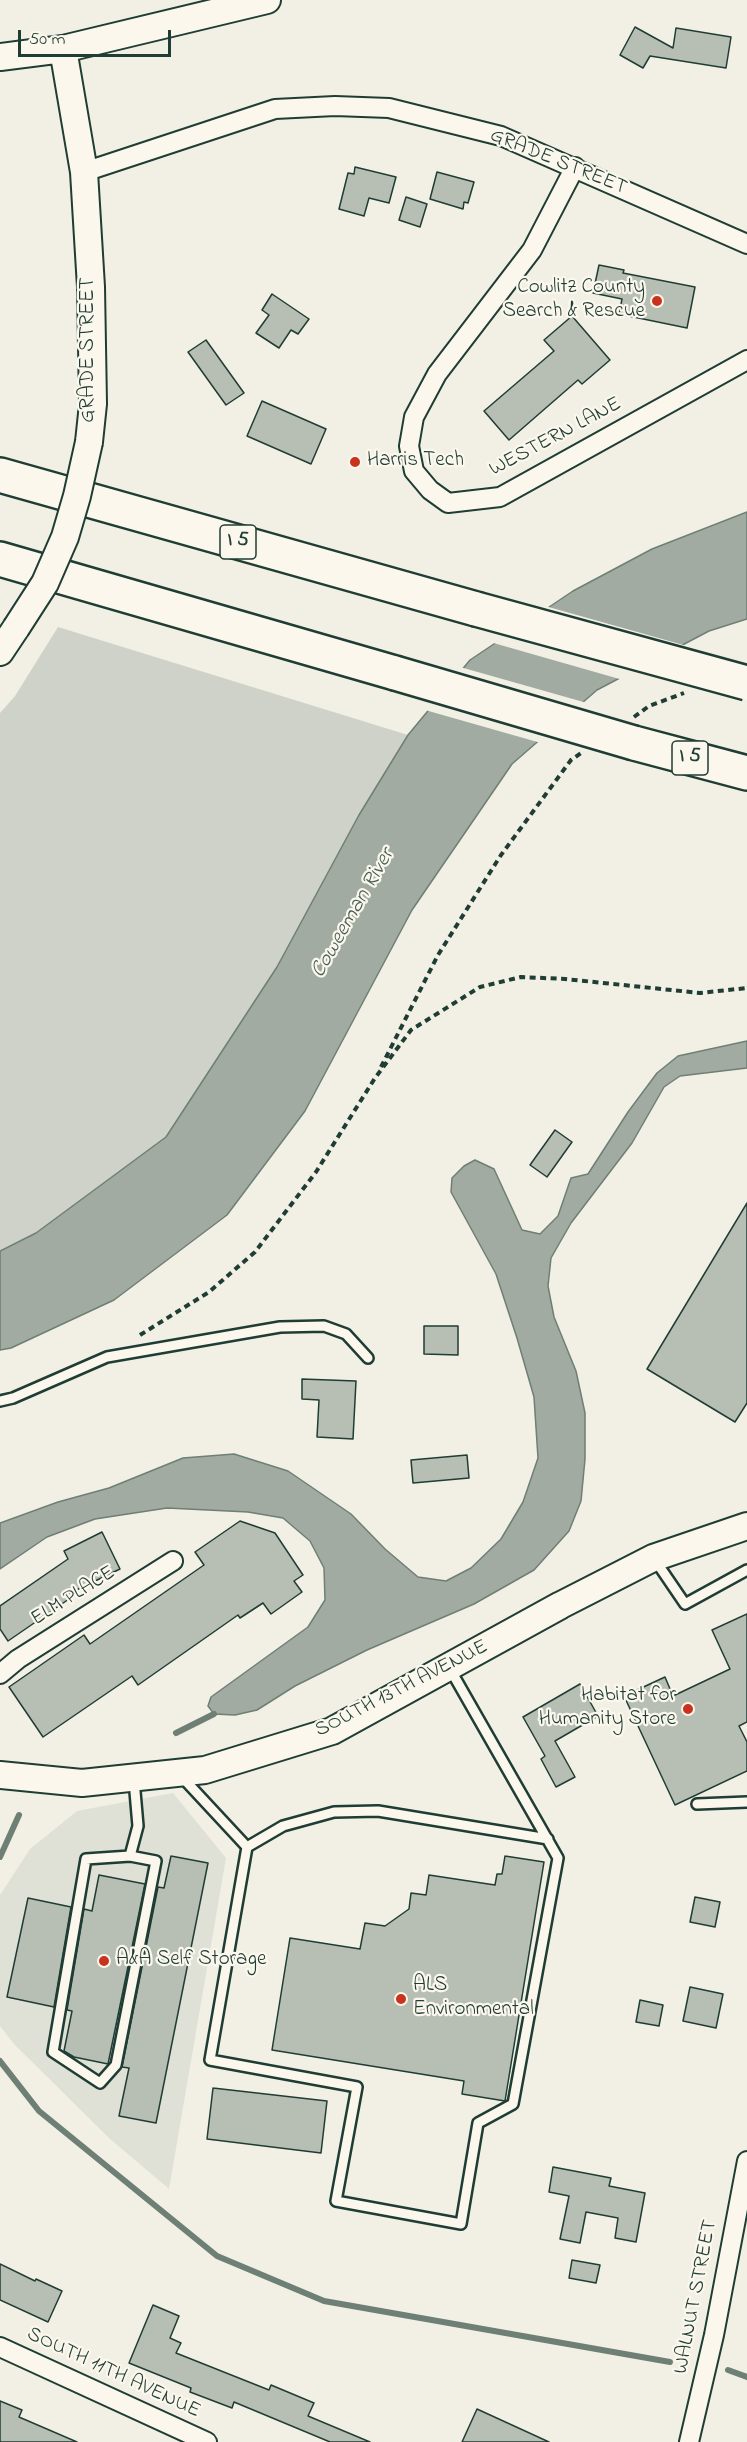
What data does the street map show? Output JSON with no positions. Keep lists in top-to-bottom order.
{
  "streets": {
    "highway": ["I 5"],
    "main road": ["GRADE STREET", "SOUTH 13TH AVENUE"],
    "street": [
      "WESTERN LANE",
      "ELM PLACE",
      "WALNUT STREET",
      "SOUTH 11TH AVENUE"
    ]
  },
  "crossings": [
    ["GRADE STREET", "WESTERN LANE"]
  ],
  "water": ["Coweeman River"],
  "places": [
    "Cowlitz County Search & Rescue",
    "Harris Tech",
    "Habitat for Humanity Store",
    "A&A Self Storage",
    "ALS Environmental"
  ],
  "scale_bar": "50 m"
}
